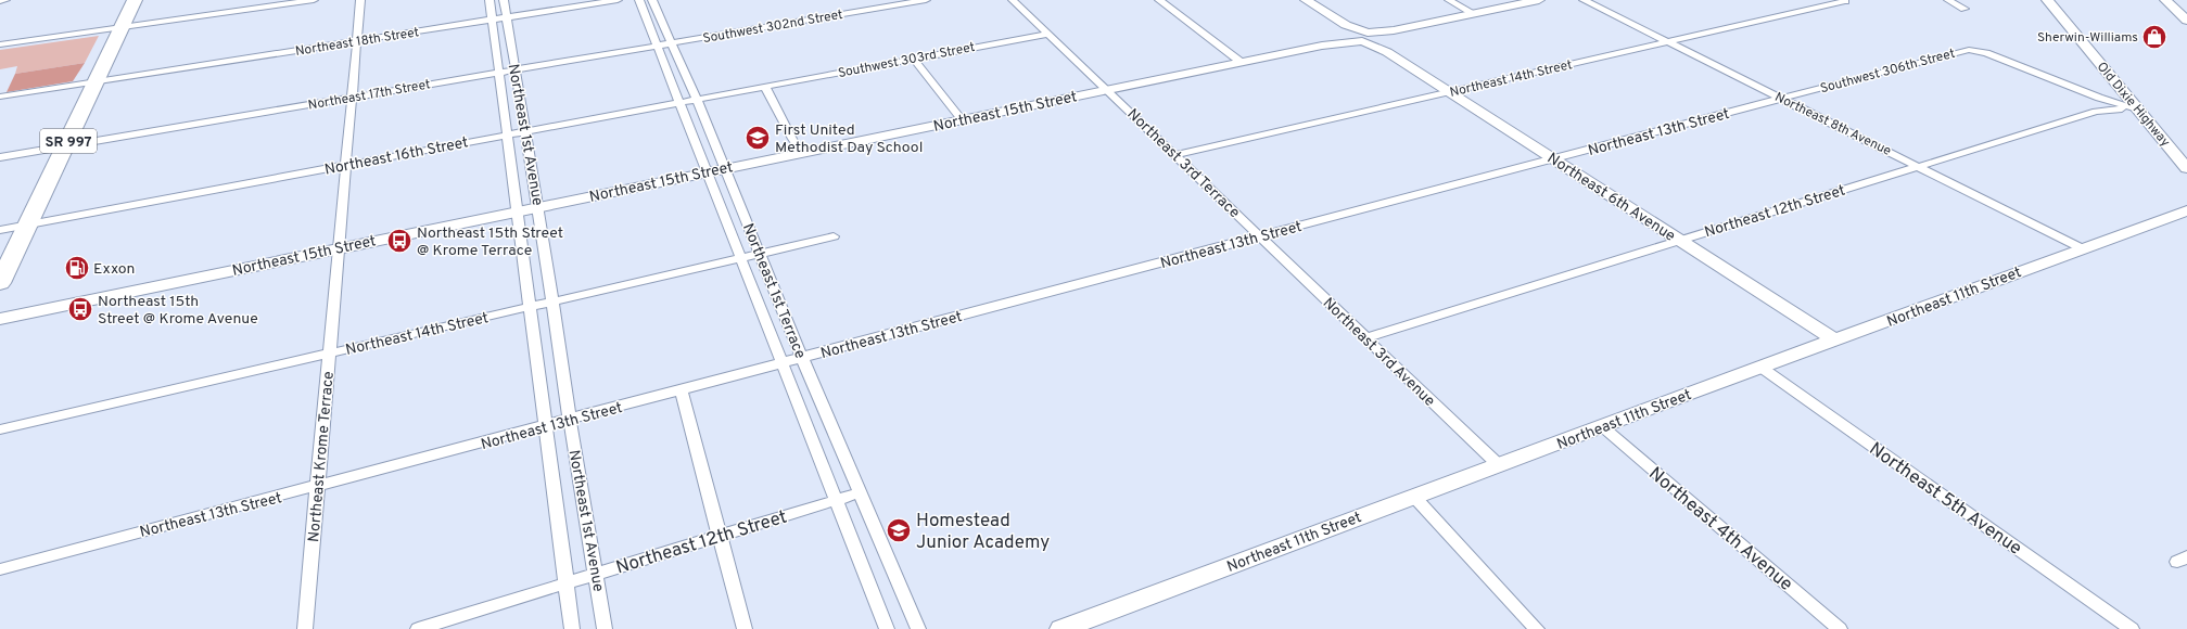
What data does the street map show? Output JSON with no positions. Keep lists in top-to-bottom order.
{
  "streets": {
    "highway": ["SR 997"],
    "street": [
      "Southwest 302nd Street",
      "Northeast 18th Street",
      "Southwest 303rd Street",
      "Southwest 306th Street",
      "Northeast 14th Street",
      "Northeast 17th Street",
      "Old Dixie Highway",
      "Northeast 15th Street",
      "Northeast 8th Avenue",
      "Northeast 13th Street",
      "Northeast 1st Avenue",
      "Northeast 16th Street",
      "Northeast 3rd Terrace",
      "Northeast 6th Avenue",
      "Northeast 12th Street",
      "Northeast 1st Terrace",
      "Northeast 11th Street",
      "Northeast 3rd Avenue",
      "Northeast Krome Terrace",
      "Northeast 5th Avenue",
      "Northeast 4th Avenue"
    ]
  },
  "crossings": [
    ["Southwest 302nd Street", "Northeast 17th Street"],
    ["Southwest 302nd Street", "Northeast 1st Terrace"],
    ["Northeast 18th Street", "Northeast 1st Avenue"],
    ["Northeast 18th Street", "SR 997"],
    ["Northeast 18th Street", "Northeast Krome Terrace"],
    ["Southwest 303rd Street", "Northeast 16th Street"],
    ["Southwest 303rd Street", "Northeast 3rd Terrace"],
    ["Southwest 306th Street", "Old Dixie Highway"],
    ["Southwest 306th Street", "Northeast 8th Avenue"],
    ["Southwest 306th Street", "Northeast 13th Street"],
    ["Southwest 306th Street", "Northeast 12th Street"],
    ["Northeast 14th Street", "Northeast 8th Avenue"],
    ["Northeast 14th Street", "Northeast 1st Avenue"],
    ["Northeast 14th Street", "Northeast 3rd Terrace"],
    ["Northeast 14th Street", "Northeast 6th Avenue"],
    ["Northeast 14th Street", "Northeast 1st Terrace"],
    ["Northeast 14th Street", "Northeast Krome Terrace"],
    ["Northeast 17th Street", "Northeast 1st Avenue"],
    ["Northeast 17th Street", "SR 997"],
    ["Northeast 17th Street", "Northeast 1st Terrace"],
    ["Northeast 17th Street", "Northeast Krome Terrace"],
    ["Old Dixie Highway", "Northeast 12th Street"],
    ["Northeast 15th Street", "Northeast 1st Avenue"],
    ["Northeast 15th Street", "Northeast 3rd Terrace"],
    ["Northeast 15th Street", "Northeast 6th Avenue"],
    ["Northeast 15th Street", "Northeast 1st Terrace"],
    ["Northeast 15th Street", "Northeast Krome Terrace"],
    ["Northeast 8th Avenue", "Northeast 13th Street"],
    ["Northeast 8th Avenue", "Northeast 12th Street"],
    ["Northeast 8th Avenue", "Northeast 11th Street"],
    ["Northeast 13th Street", "Northeast 1st Avenue"],
    ["Northeast 13th Street", "Northeast 3rd Terrace"],
    ["Northeast 13th Street", "Northeast 6th Avenue"],
    ["Northeast 13th Street", "Northeast 1st Terrace"],
    ["Northeast 13th Street", "Northeast 3rd Avenue"],
    ["Northeast 13th Street", "Northeast Krome Terrace"],
    ["Northeast 1st Avenue", "Northeast 16th Street"],
    ["Northeast 1st Avenue", "Northeast 12th Street"],
    ["SR 997", "Northeast 16th Street"],
    ["Northeast 16th Street", "Northeast 1st Terrace"],
    ["Northeast 16th Street", "Northeast Krome Terrace"],
    ["Northeast 3rd Terrace", "Northeast 3rd Avenue"],
    ["Northeast 6th Avenue", "Northeast 12th Street"],
    ["Northeast 6th Avenue", "Northeast 11th Street"],
    ["Northeast 12th Street", "Northeast 1st Terrace"],
    ["Northeast 12th Street", "Northeast 3rd Avenue"],
    ["Northeast 11th Street", "Northeast 3rd Avenue"],
    ["Northeast 11th Street", "Northeast 5th Avenue"],
    ["Northeast 11th Street", "Northeast 4th Avenue"]
  ],
  "places": {
    "shop": ["Sherwin-Williams"],
    "school or university": ["First United Methodist Day School", "Homestead Junior Academy"],
    "bus stop": ["Northeast 15th Street @ Krome Terrace", "Northeast 15th Street @ Krome Avenue"],
    "fuel station": ["Exxon"]
  }
}
